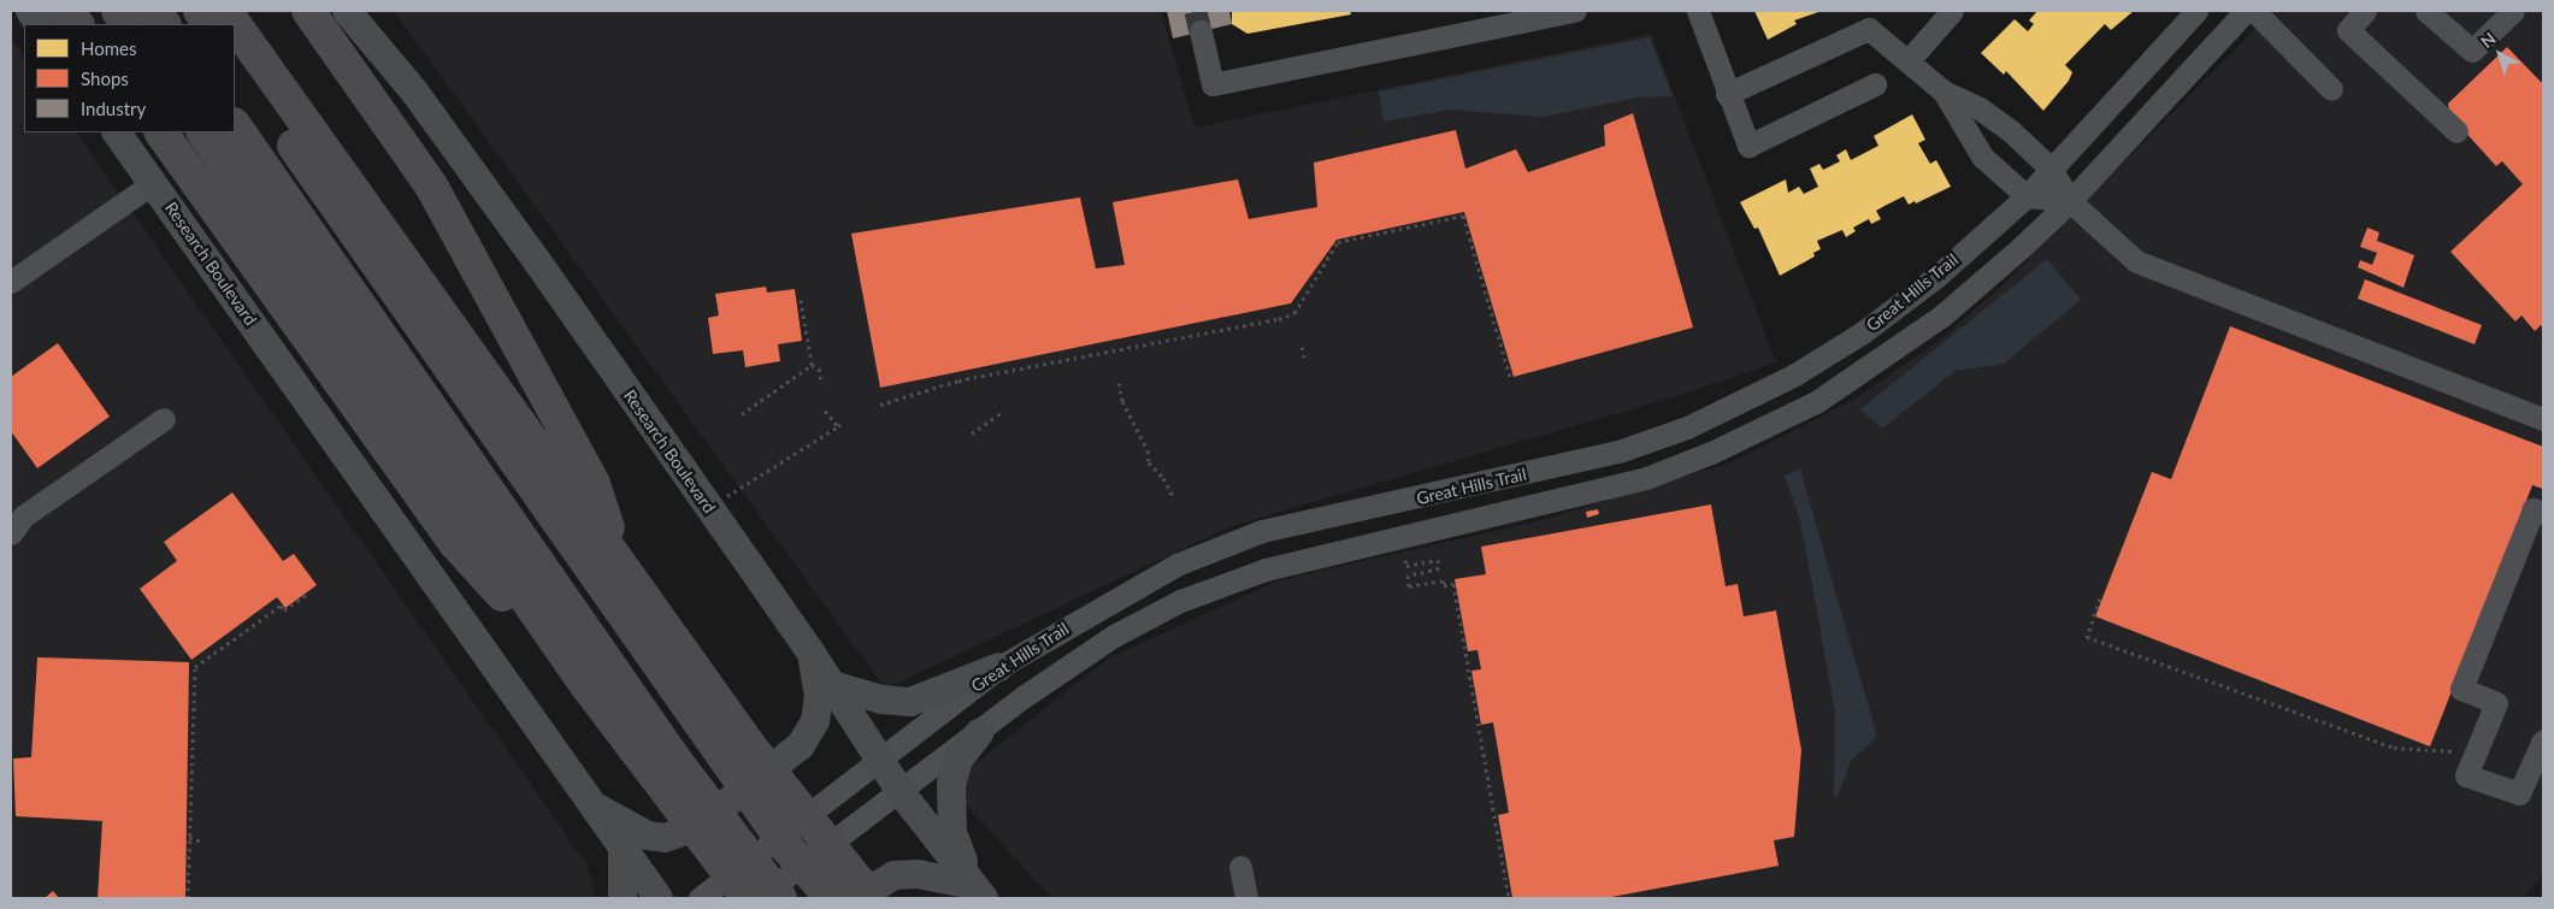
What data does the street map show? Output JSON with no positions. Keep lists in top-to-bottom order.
{
  "streets": {
    "main road": ["Research Boulevard"],
    "street": ["Great Hills Trail"]
  },
  "crossings": [
    ["Research Boulevard", "Great Hills Trail"]
  ],
  "legend": ["Homes", "Shops", "Industry"],
  "north": "top left"
}
